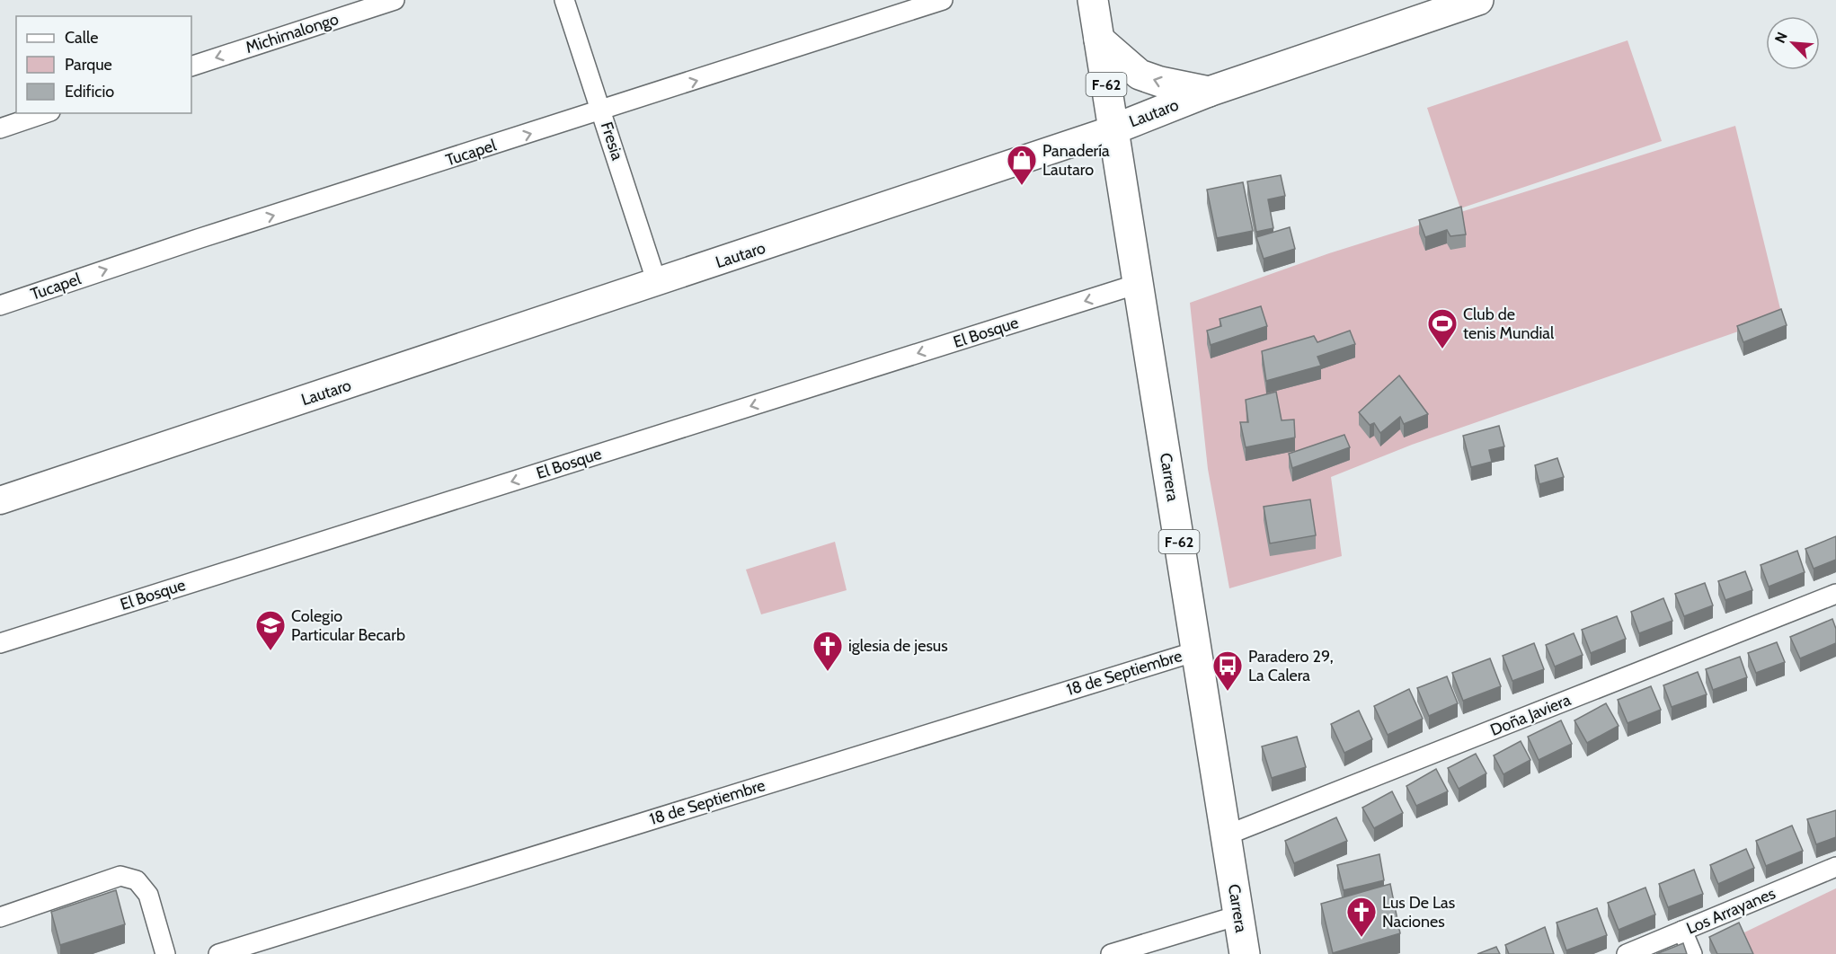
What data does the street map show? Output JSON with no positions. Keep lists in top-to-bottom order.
{
  "streets": {
    "main road": ["F-62", "Lautaro", "Carrera"],
    "street": [
      "Michimalongo",
      "Fresia",
      "Tucapel",
      "El Bosque",
      "18 de Septiembre",
      "Doña Javiera",
      "Los Arrayanes"
    ]
  },
  "crossings": [
    ["Lautaro", "Fresia"],
    ["Lautaro", "Carrera"],
    ["Fresia", "Tucapel"],
    ["El Bosque", "Carrera"],
    ["Carrera", "18 de Septiembre"],
    ["Carrera", "Doña Javiera"]
  ],
  "one_way": ["Michimalongo", "Tucapel", "El Bosque"],
  "places": {
    "shop": ["Panadería Lautaro"],
    "sports": ["Club de tenis Mundial"],
    "school or university": ["Colegio Particular Becarb"],
    "church": ["iglesia de jesus", "Lus De Las Naciones"],
    "bus stop": ["Paradero 29, La Calera"]
  },
  "legend": ["Calle", "Parque", "Edificio"],
  "north": "top left"
}
